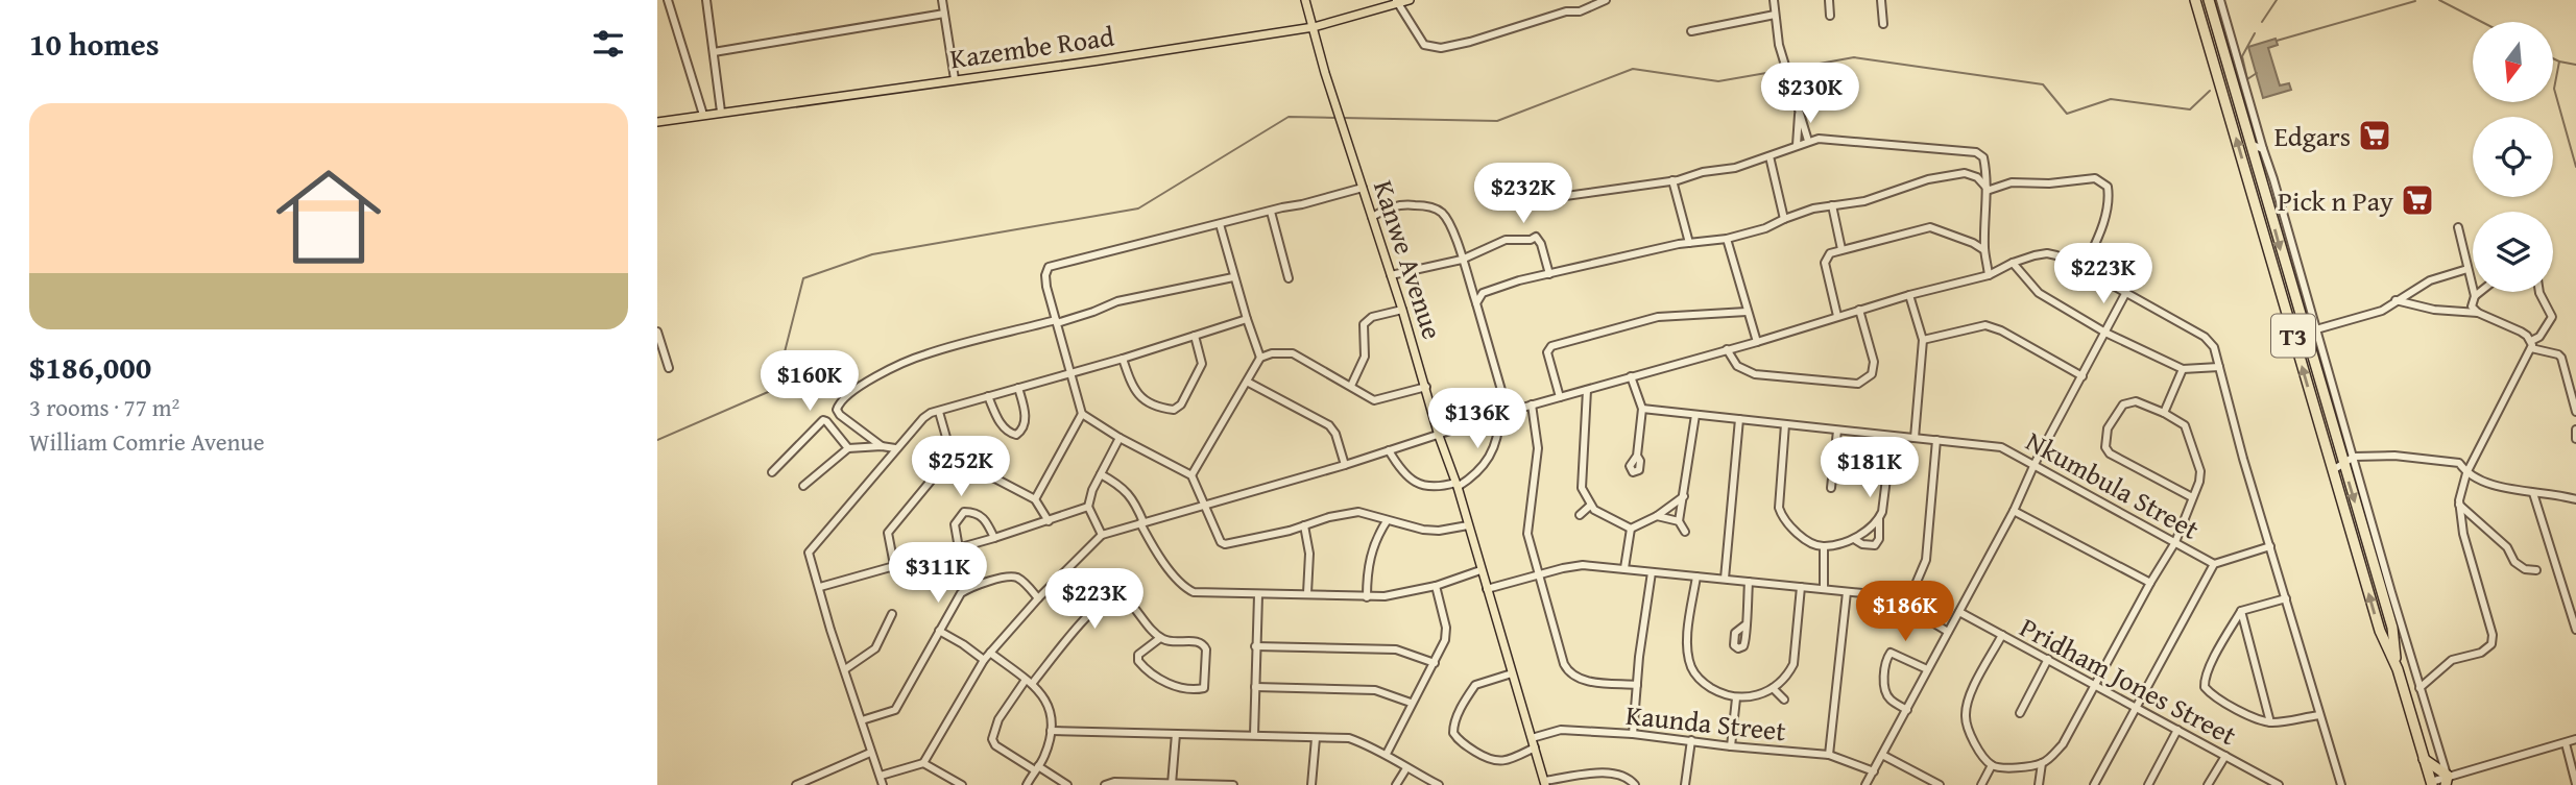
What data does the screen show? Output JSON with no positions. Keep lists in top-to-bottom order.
{
  "streets": {
    "highway": ["T3"],
    "main road": ["Kazembe Road", "Kanwe Avenue"],
    "street": ["Nkumbula Street", "Pridham Jones Street", "Kaunda Street"]
  },
  "crossings": [
    ["Kazembe Road", "Kanwe Avenue"],
    ["Kanwe Avenue", "Kaunda Street"]
  ],
  "places": {
    "supermarket": ["Edgars", "Pick n Pay"]
  },
  "north": "bottom",
  "page": {
    "heading": "10 homes",
    "price": [
      "$230K",
      "$232K",
      "$223K",
      "$160K",
      "$136K",
      "$252K",
      "$181K",
      "$311K",
      "$223K",
      "$186K"
    ],
    "list": [
      {
        "name": "$186,000",
        "note": "3 rooms · 77 m² · William Comrie Avenue"
      }
    ]
  }
}
